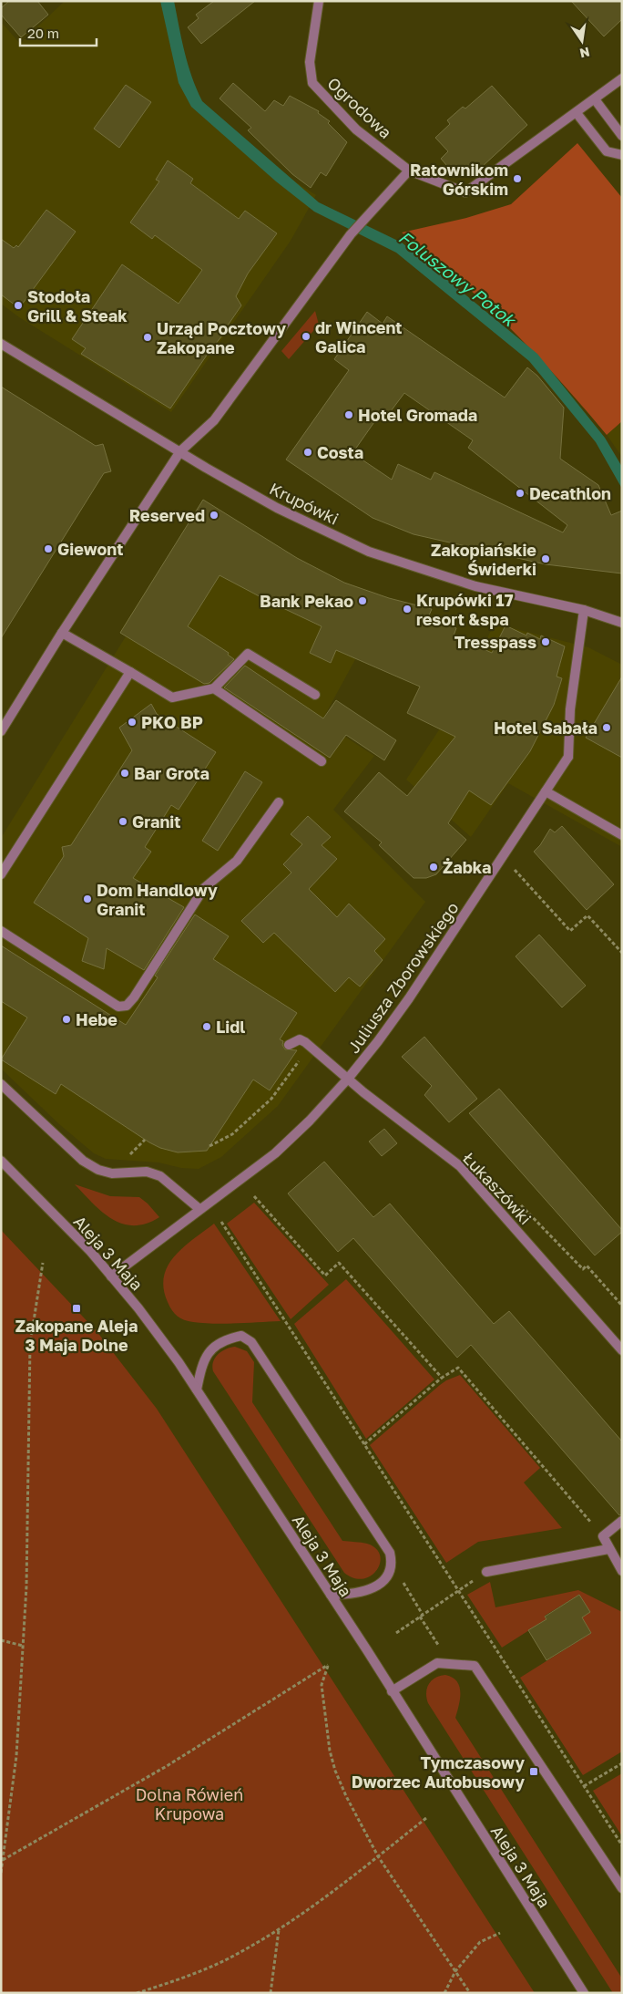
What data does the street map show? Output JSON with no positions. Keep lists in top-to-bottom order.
{
  "streets": {
    "street": [
      "Ogrodowa",
      "Krupówki",
      "Juliusza Zborowskiego",
      "Łukaszówki",
      "Aleja 3 Maja"
    ]
  },
  "crossings": [
    ["Krupówki", "Juliusza Zborowskiego"],
    ["Juliusza Zborowskiego", "Łukaszówki"],
    ["Juliusza Zborowskiego", "Aleja 3 Maja"]
  ],
  "water": ["Foluszowy Potok"],
  "parks": ["Dolna Rówień Krupowa"],
  "places": {
    "other": [
      "Ratownikom Górskim",
      "Stodoła Grill & Steak",
      "dr Wincent Galica",
      "Urząd Pocztowy Zakopane",
      "Hotel Gromada",
      "Costa",
      "Decathlon",
      "Reserved",
      "Giewont",
      "Zakopiańskie Świderki",
      "Bank Pekao",
      "Krupówki 17 resort &spa",
      "Tresspass",
      "PKO BP",
      "Hotel Sabała",
      "Bar Grota",
      "Granit",
      "Żabka",
      "Dom Handlowy Granit",
      "Hebe",
      "Lidl"
    ],
    "transit": ["Zakopane Aleja 3 Maja Dolne", "Tymczasowy Dworzec Autobusowy"]
  },
  "scale_bar": "20 m",
  "north": "bottom"
}
